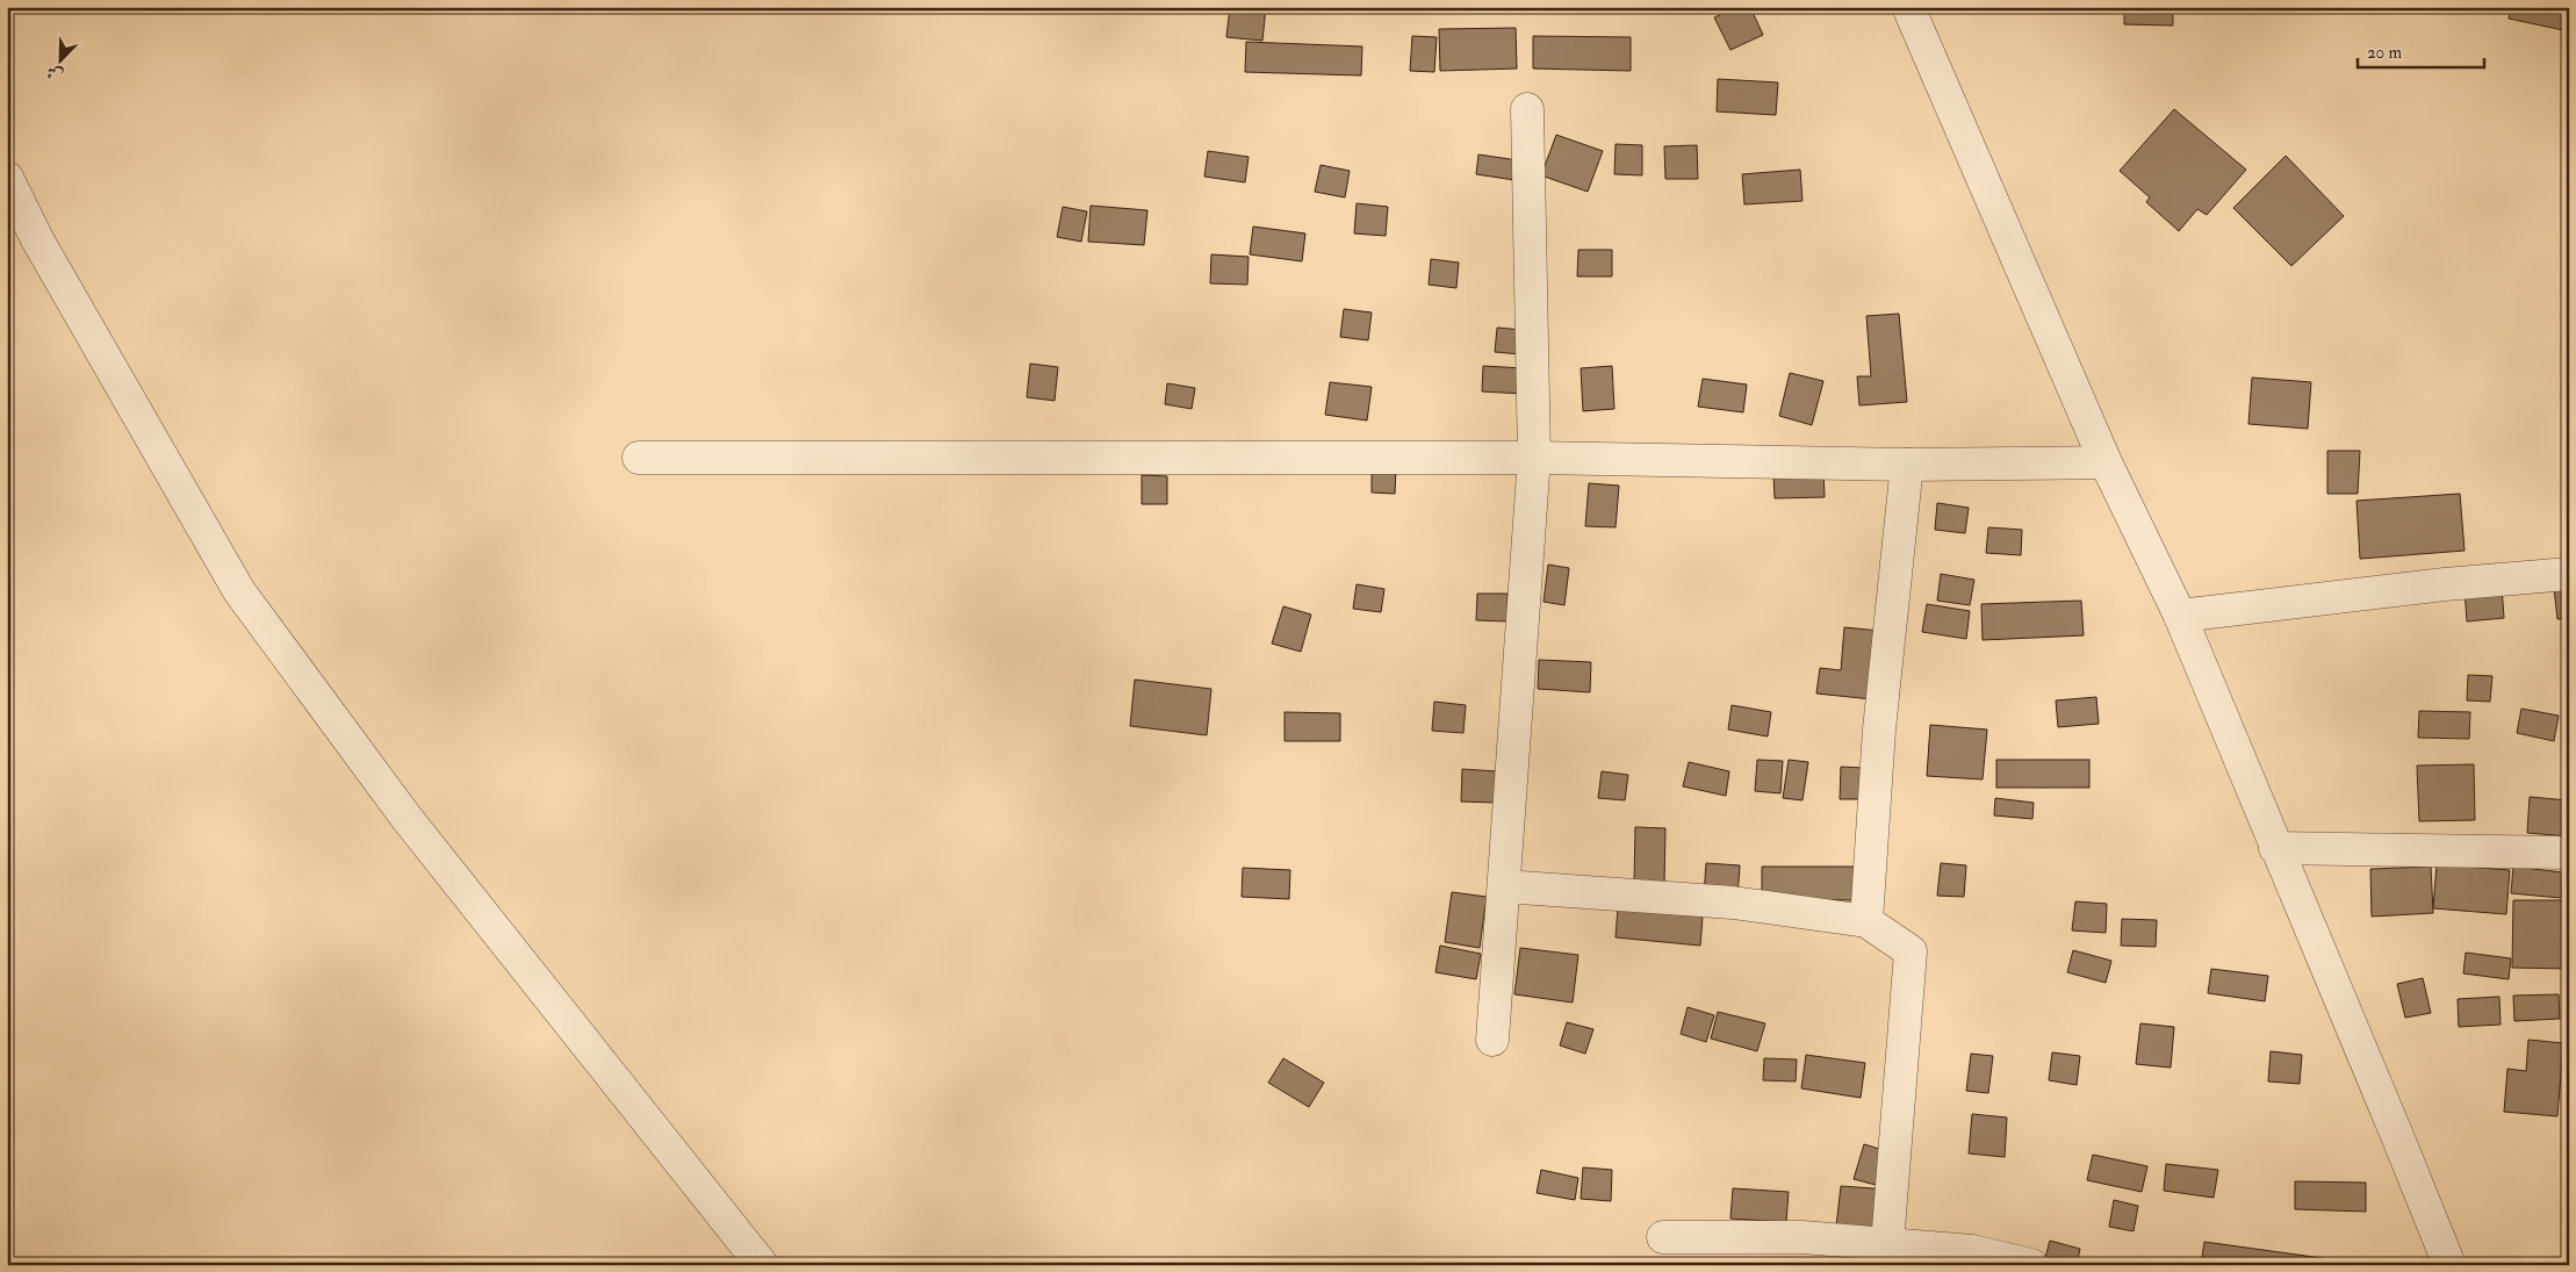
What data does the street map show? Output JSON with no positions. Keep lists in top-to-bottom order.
{
  "scale_bar": "20 m",
  "north": "bottom left"
}
